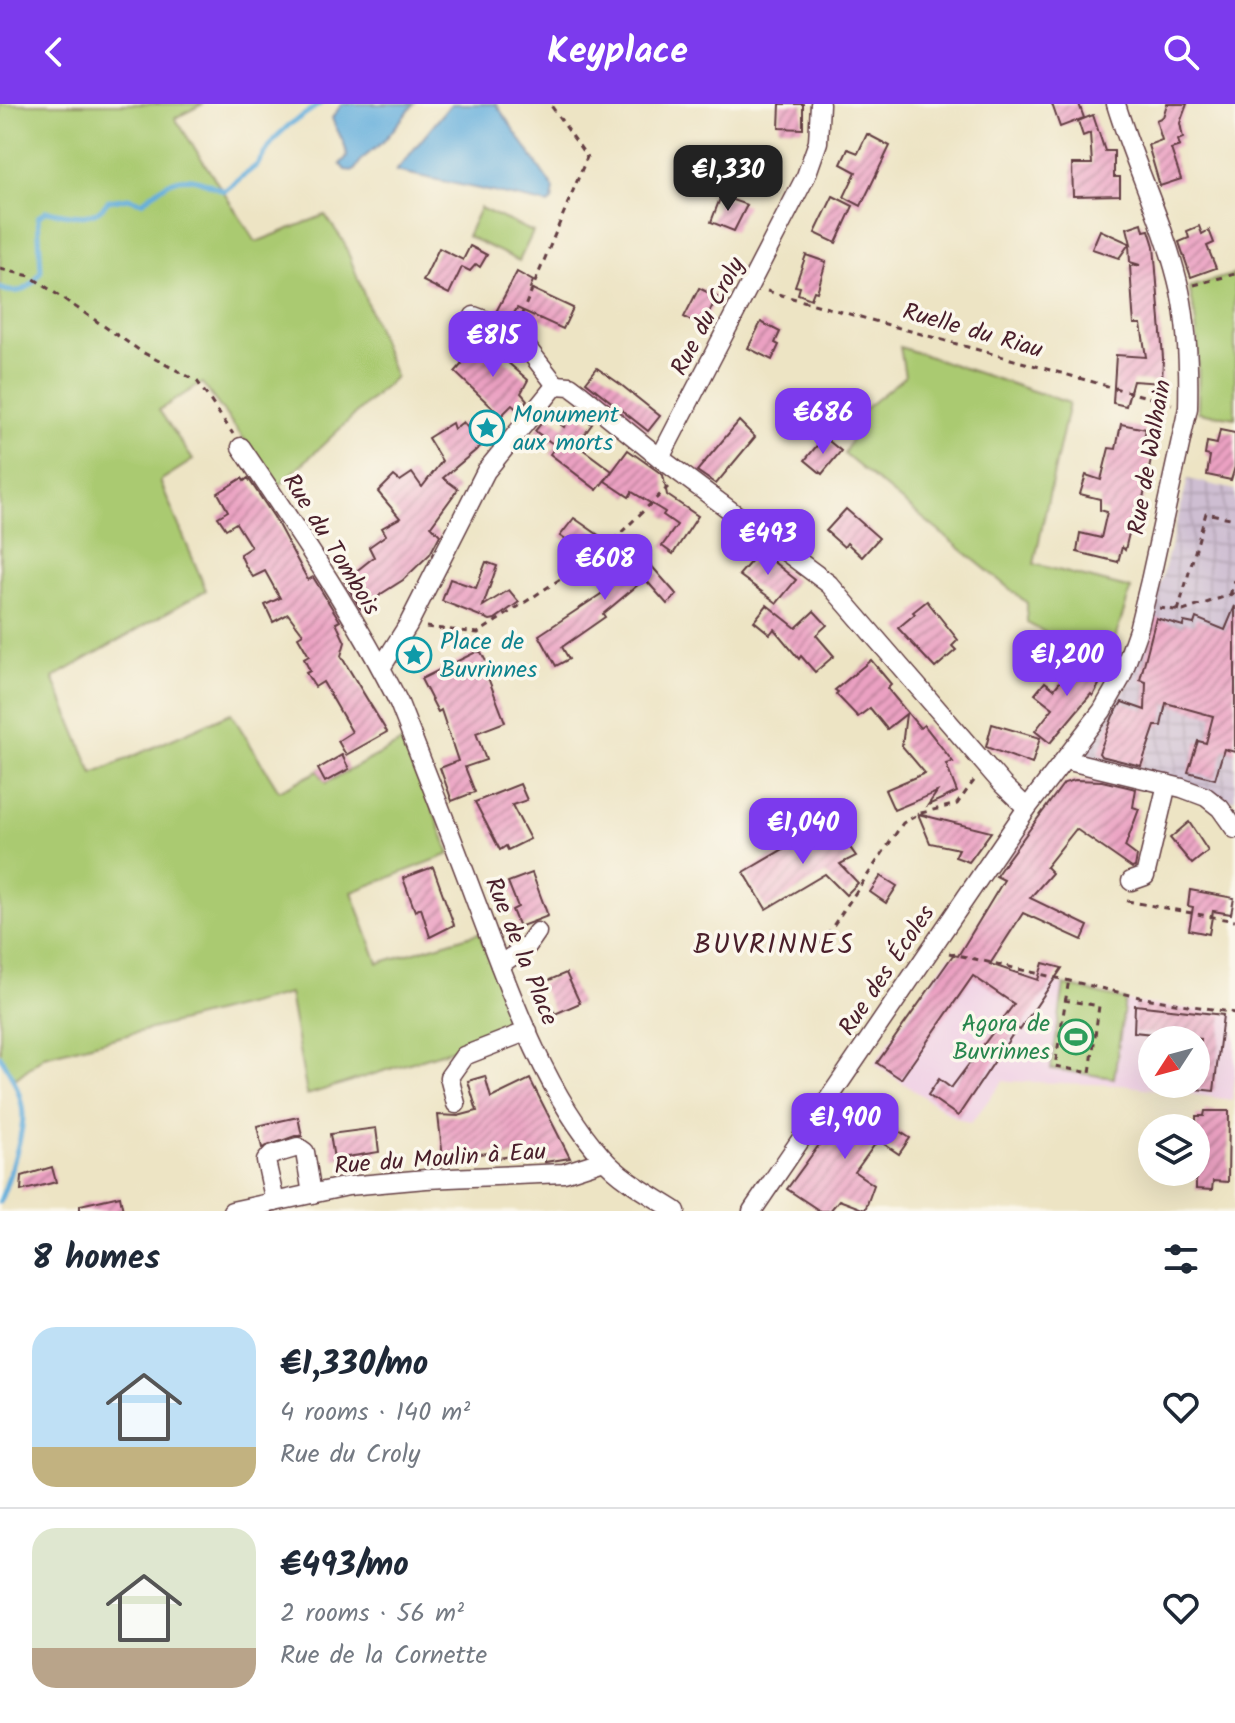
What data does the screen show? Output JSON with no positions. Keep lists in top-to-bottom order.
{
  "streets": {
    "street": [
      "Rue du Croly",
      "Rue de Walhain",
      "Rue du Tombois",
      "Rue de la Place",
      "Rue des Écoles",
      "Rue du Moulin à Eau"
    ],
    "path": ["Ruelle du Riau"]
  },
  "crossings": [
    ["Rue du Croly", "Ruelle du Riau"],
    ["Ruelle du Riau", "Rue de Walhain"],
    ["Rue de Walhain", "Rue des Écoles"],
    ["Rue du Tombois", "Rue de la Place"],
    ["Rue de la Place", "Rue du Moulin à Eau"]
  ],
  "districts": ["BUVRINNES"],
  "places": {
    "place": ["Monument aux morts", "Place de Buvrinnes"],
    "sports": ["Agora de Buvrinnes"]
  },
  "north": "bottom left",
  "page": {
    "header": "Keyplace",
    "price": [
      "€1,330",
      "€815",
      "€686",
      "€493",
      "€608",
      "€1,200",
      "€1,040",
      "€1,900"
    ],
    "heading": "8 homes",
    "list": [
      {
        "name": "€1,330/mo",
        "note": "4 rooms · 140 m² · Rue du Croly"
      },
      {
        "name": "€493/mo",
        "note": "2 rooms · 56 m² · Rue de la Cornette"
      }
    ]
  }
}
